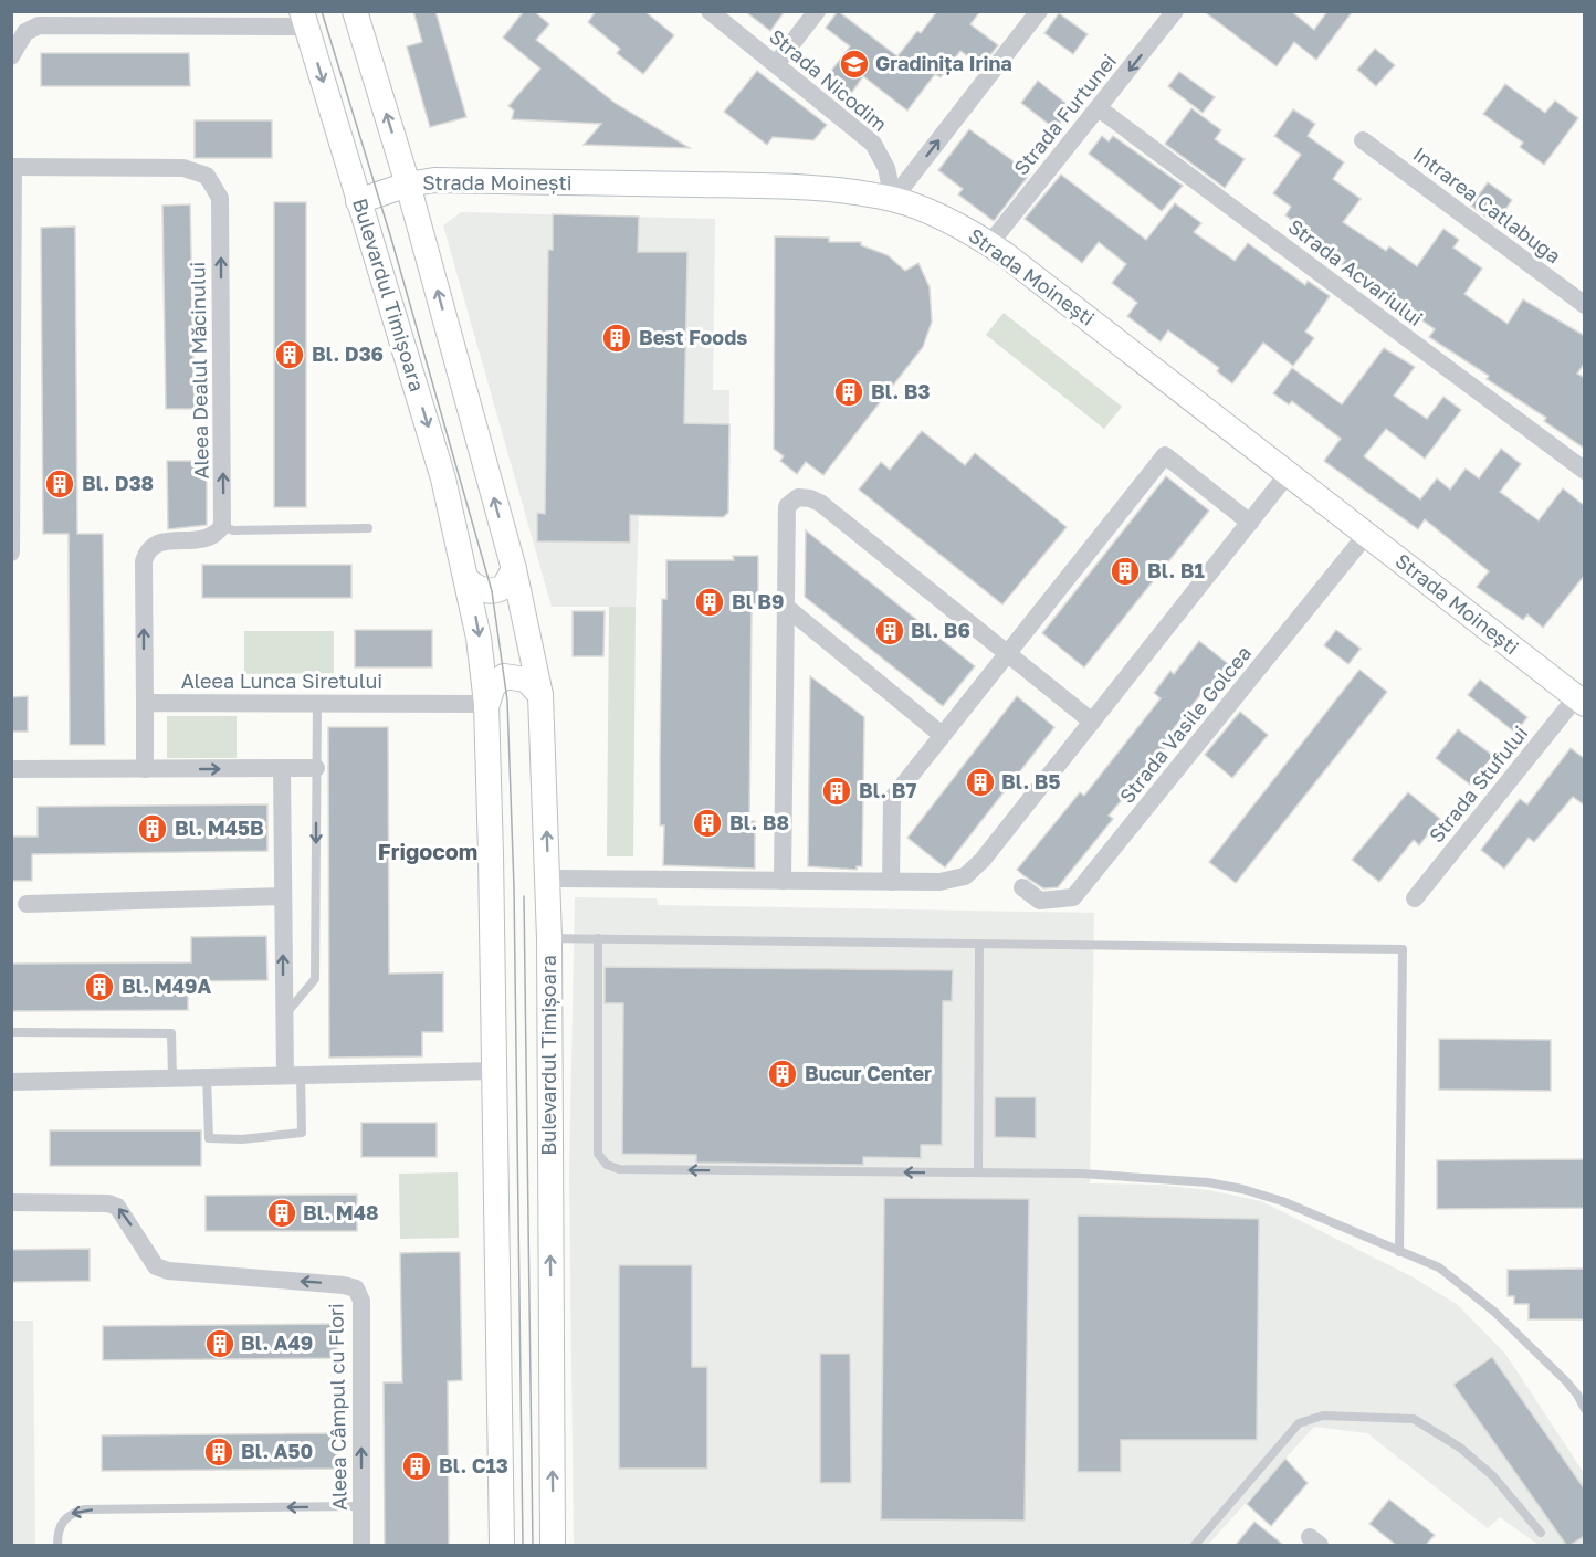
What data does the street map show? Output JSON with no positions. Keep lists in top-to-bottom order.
{
  "streets": {
    "main road": ["Strada Moinești", "Bulevardul Timișoara"],
    "street": [
      "Strada Nicodim",
      "Strada Furtunei",
      "Intrarea Catlabuga",
      "Strada Acvariului",
      "Aleea Dealul Măcinului",
      "Aleea Lunca Siretului",
      "Strada Vasile Golcea",
      "Strada Stufului",
      "Aleea Câmpul cu Flori"
    ]
  },
  "crossings": [
    ["Strada Nicodim", "Strada Moinești"],
    ["Strada Furtunei", "Strada Moinești"],
    ["Strada Furtunei", "Strada Acvariului"],
    ["Strada Moinești", "Bulevardul Timișoara"],
    ["Strada Moinești", "Strada Vasile Golcea"],
    ["Strada Moinești", "Strada Stufului"],
    ["Bulevardul Timișoara", "Aleea Lunca Siretului"]
  ],
  "districts": ["Frigocom"],
  "places": {
    "school or university": ["Gradinița Irina"],
    "building": [
      "Best Foods",
      "Bl. D36",
      "Bl. B3",
      "Bl. D38",
      "Bl. B1",
      "Bl B9",
      "Bl. B6",
      "Bl. B5",
      "Bl. B7",
      "Bl. B8",
      "Bl. M45B",
      "Bl. M49A",
      "Bucur Center",
      "Bl. M48",
      "Bl. A49",
      "Bl. A50",
      "Bl. C13"
    ]
  }
}
